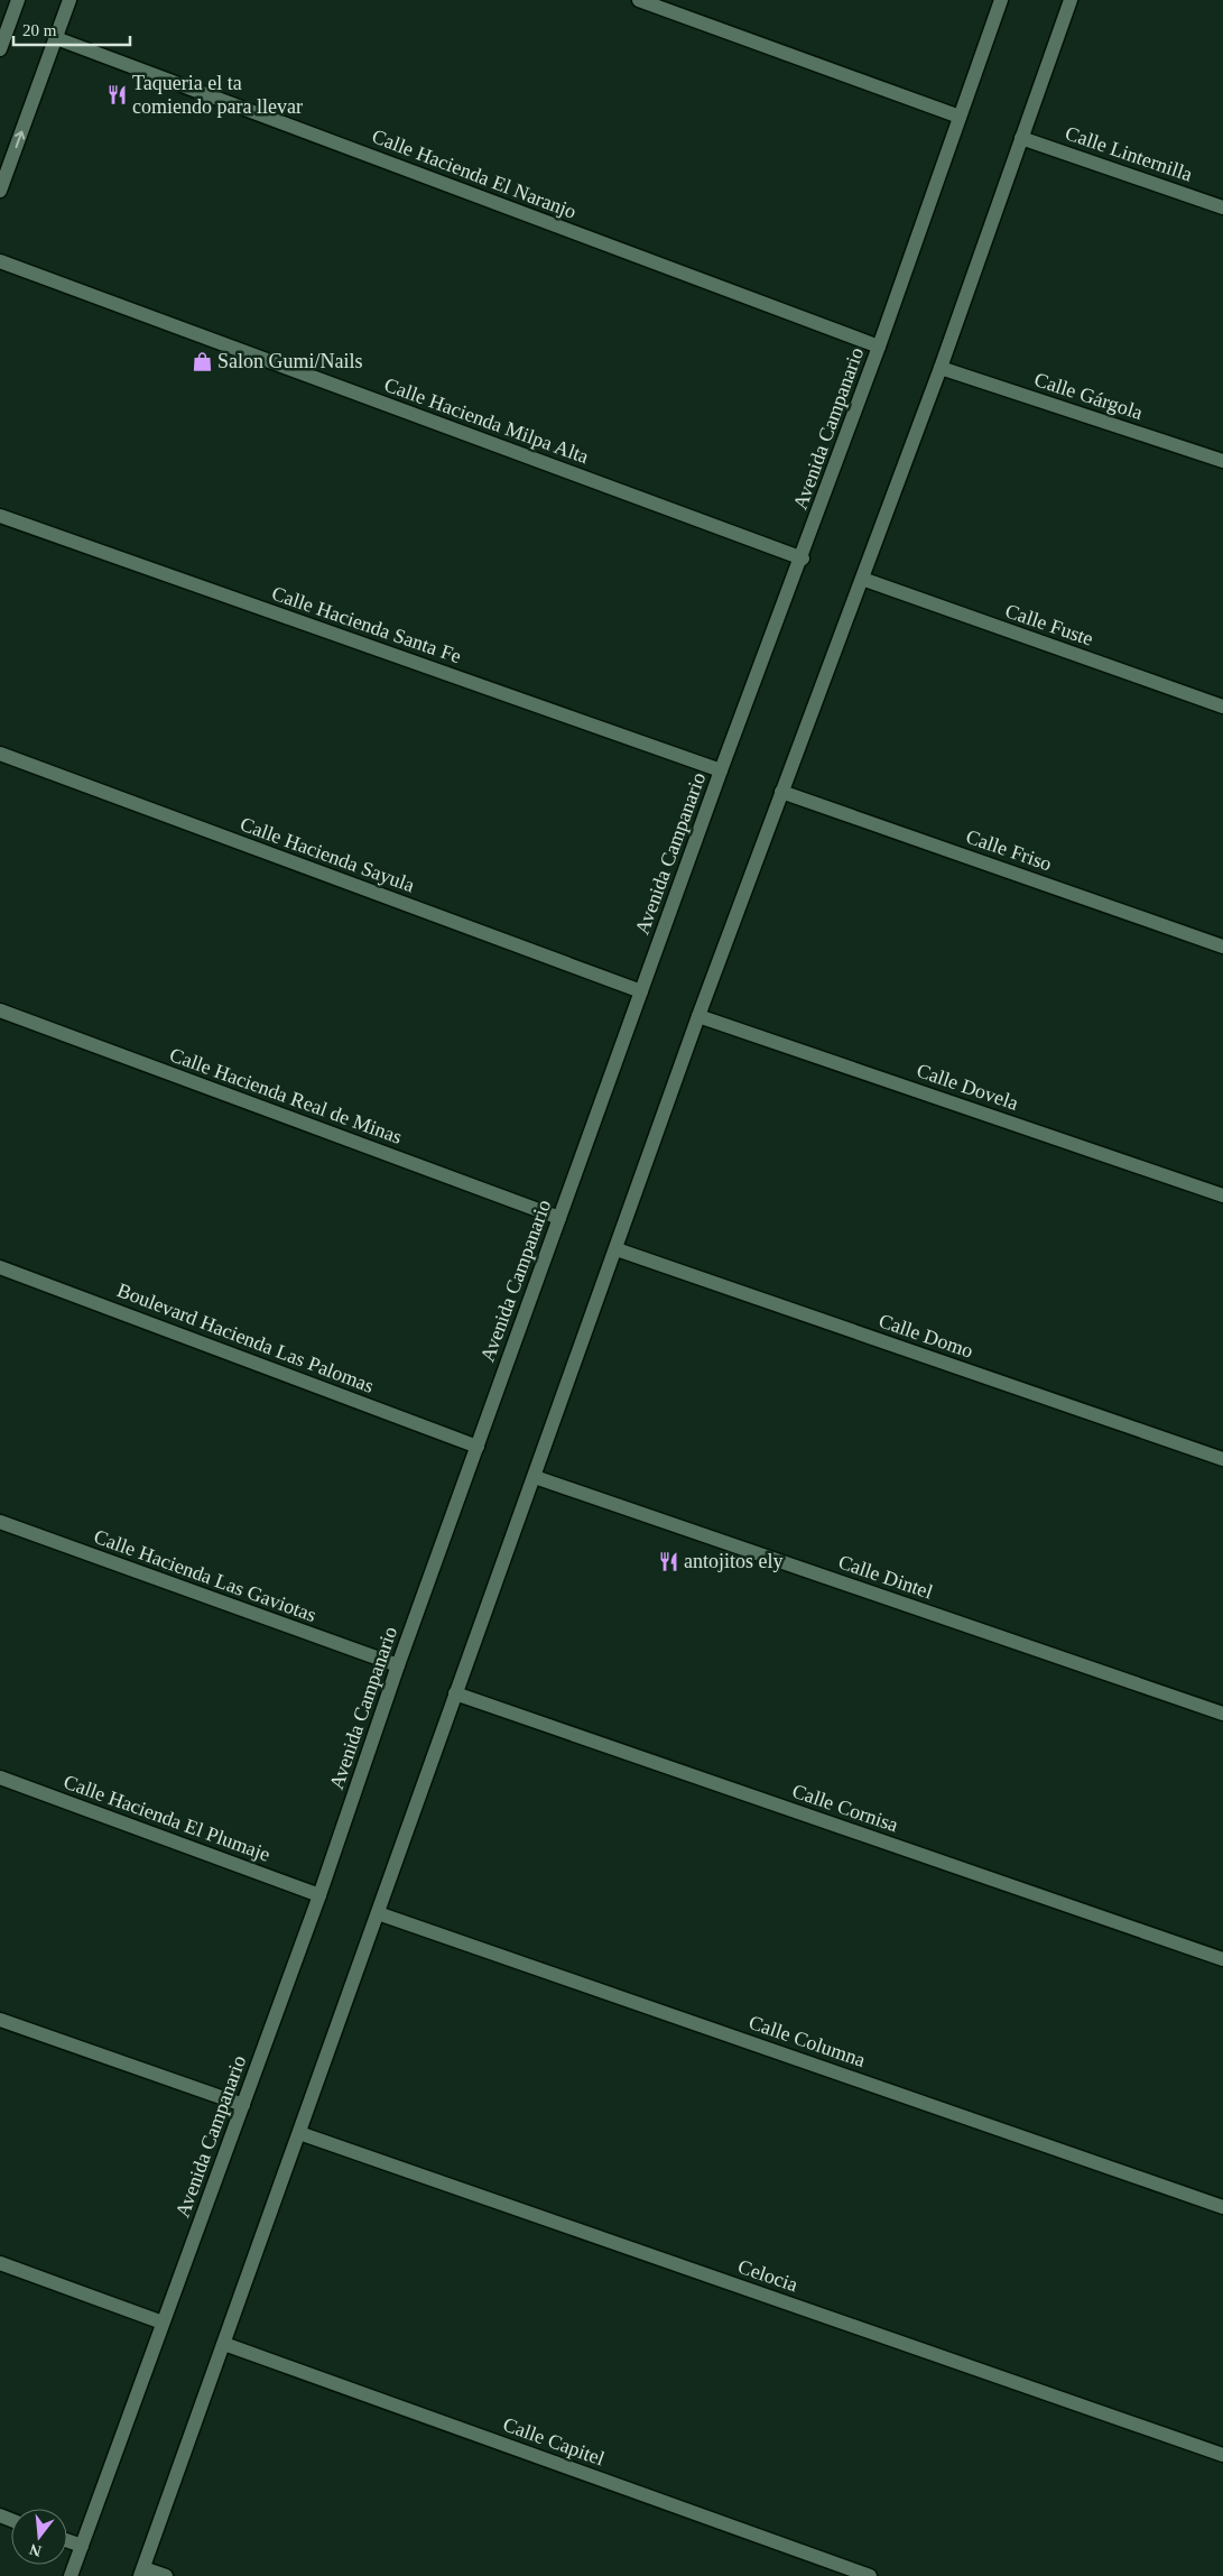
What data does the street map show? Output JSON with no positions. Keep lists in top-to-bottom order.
{
  "streets": {
    "street": [
      "Calle Linternilla",
      "Calle Hacienda El Naranjo",
      "Calle Gárgola",
      "Calle Hacienda Milpa Alta",
      "Avenida Campanario",
      "Calle Hacienda Santa Fe",
      "Calle Fuste",
      "Calle Friso",
      "Calle Hacienda Sayula",
      "Calle Dovela",
      "Calle Hacienda Real de Minas",
      "Calle Domo",
      "Boulevard Hacienda Las Palomas",
      "Calle Hacienda Las Gaviotas",
      "Calle Dintel",
      "Calle Cornisa",
      "Calle Hacienda El Plumaje",
      "Calle Columna",
      "Celocia",
      "Calle Capitel"
    ]
  },
  "crossings": [
    ["Calle Hacienda El Naranjo", "Avenida Campanario"],
    ["Calle Hacienda Milpa Alta", "Avenida Campanario"],
    ["Avenida Campanario", "Calle Hacienda Santa Fe"],
    ["Avenida Campanario", "Calle Hacienda Sayula"],
    ["Avenida Campanario", "Calle Hacienda Real de Minas"],
    ["Avenida Campanario", "Boulevard Hacienda Las Palomas"],
    ["Avenida Campanario", "Calle Hacienda Las Gaviotas"],
    ["Avenida Campanario", "Calle Hacienda El Plumaje"]
  ],
  "places": {
    "restaurant": ["Taqueria el ta comiendo para llevar", "antojitos ely"],
    "shop": ["Salon Gumi/Nails"]
  },
  "scale_bar": "20 m",
  "north": "bottom"
}
